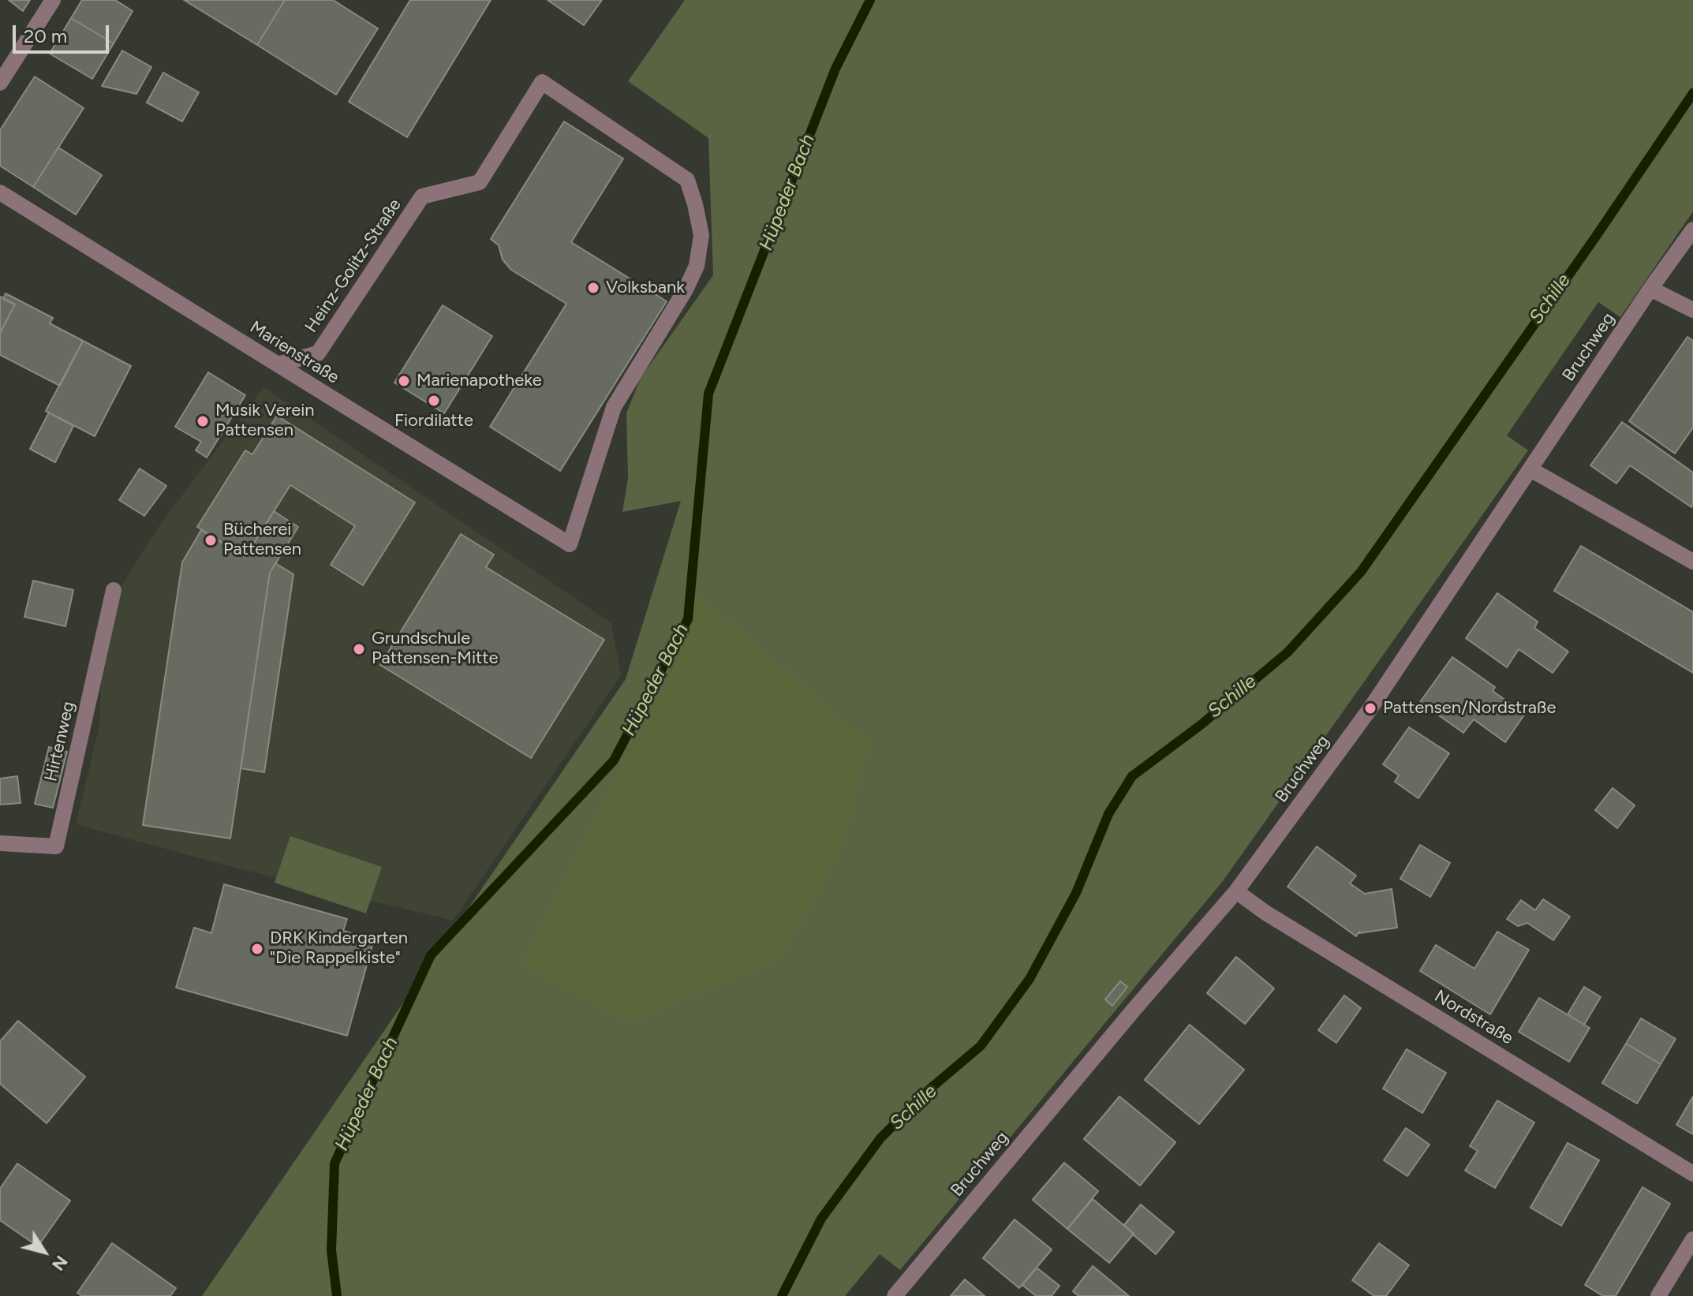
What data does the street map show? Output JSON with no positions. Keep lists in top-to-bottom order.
{
  "streets": {
    "street": [
      "Heinz-Golitz-Straße",
      "Bruchweg",
      "Marienstraße",
      "Hirtenweg",
      "Nordstraße"
    ]
  },
  "crossings": [
    ["Heinz-Golitz-Straße", "Marienstraße"],
    ["Bruchweg", "Nordstraße"]
  ],
  "water": ["Hüpeder Bach", "Schille"],
  "places": [
    "Volksbank",
    "Marienapotheke",
    "Fiordilatte",
    "Musik Verein Pattensen",
    "Bücherei Pattensen",
    "Grundschule Pattensen-Mitte",
    "Pattensen/Nordstraße",
    "DRK Kindergarten \"Die Rappelkiste\""
  ],
  "scale_bar": "20 m",
  "north": "bottom right"
}
